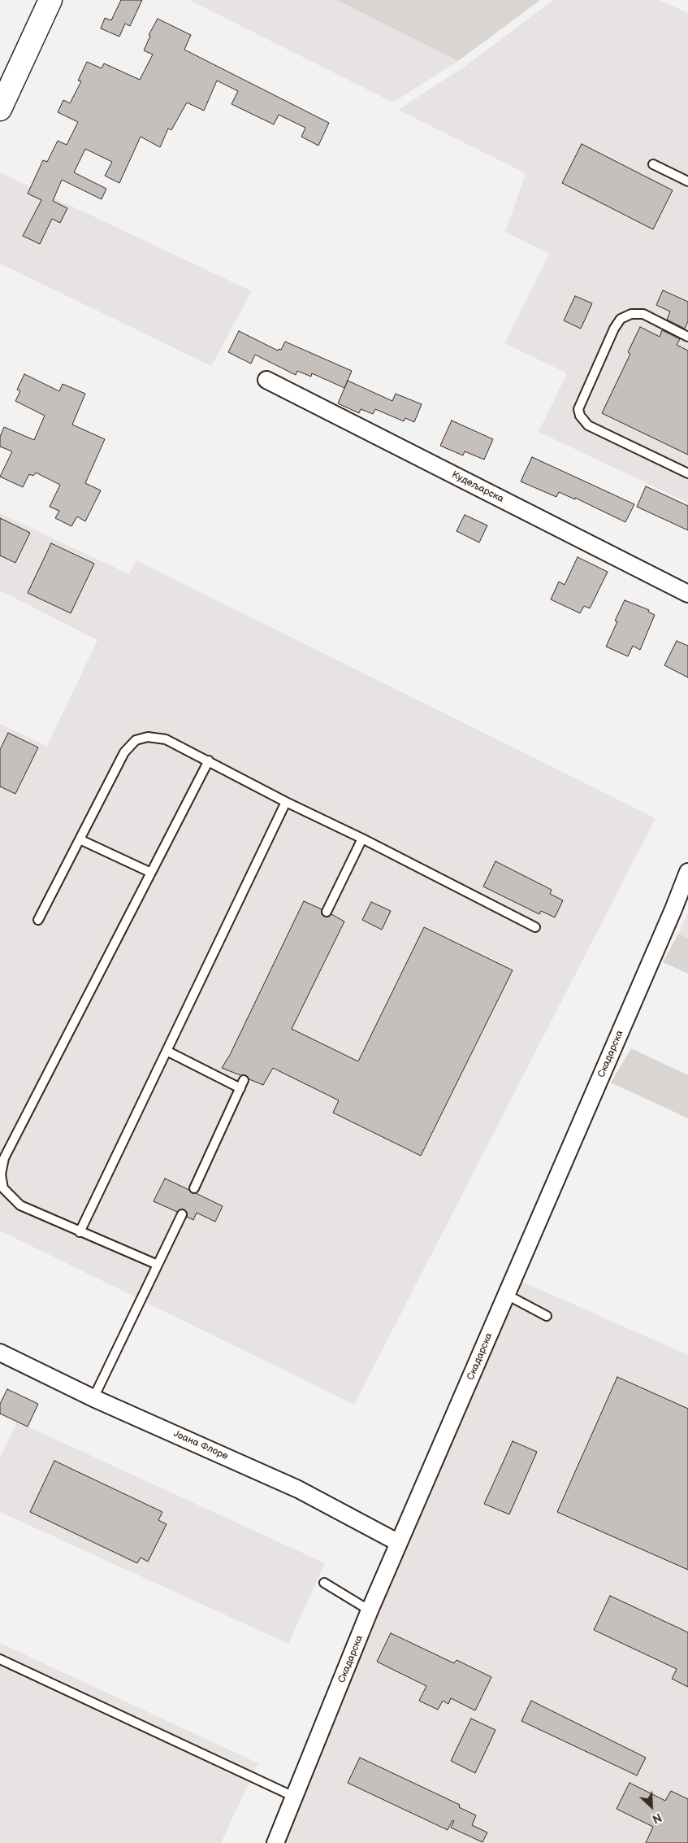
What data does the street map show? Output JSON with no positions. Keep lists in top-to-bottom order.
{
  "streets": {
    "street": ["Кудељарска", "Скадарска", "Јоана Флоре"]
  },
  "crossings": [
    ["Скадарска", "Јоана Флоре"]
  ],
  "north": "bottom right"
}
